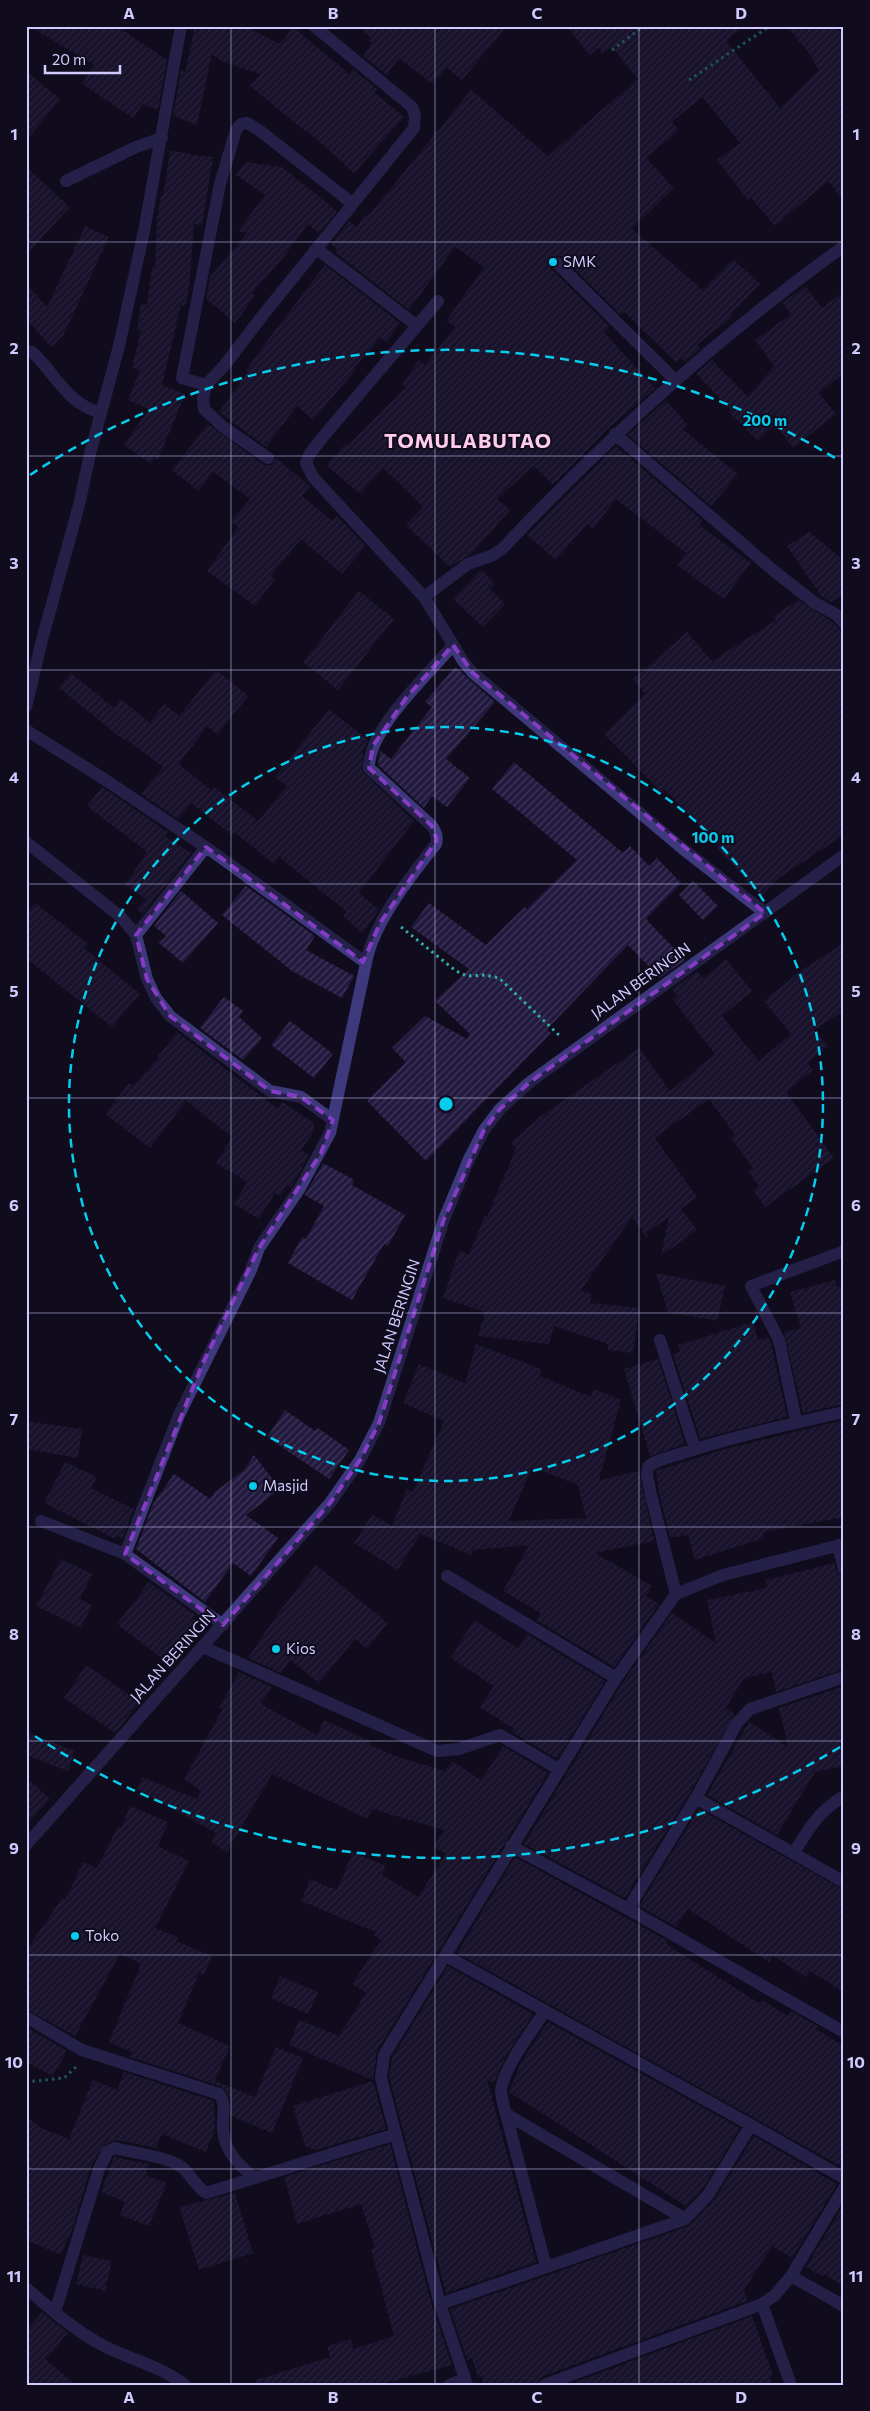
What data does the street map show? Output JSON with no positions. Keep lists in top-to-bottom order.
{
  "streets": {
    "street": ["JALAN BERINGIN"]
  },
  "districts": ["TOMULABUTAO"],
  "places": [
    "SMK",
    "Masjid",
    "Kios",
    "Toko"
  ],
  "scale_bar": "20 m",
  "grid": {
    "columns": [
      "A",
      "B",
      "C",
      "D"
    ],
    "rows": [
      "1",
      "2",
      "3",
      "4",
      "5",
      "6",
      "7",
      "8",
      "9",
      "10",
      "11"
    ]
  },
  "rings": ["200 m", "100 m"]
}
